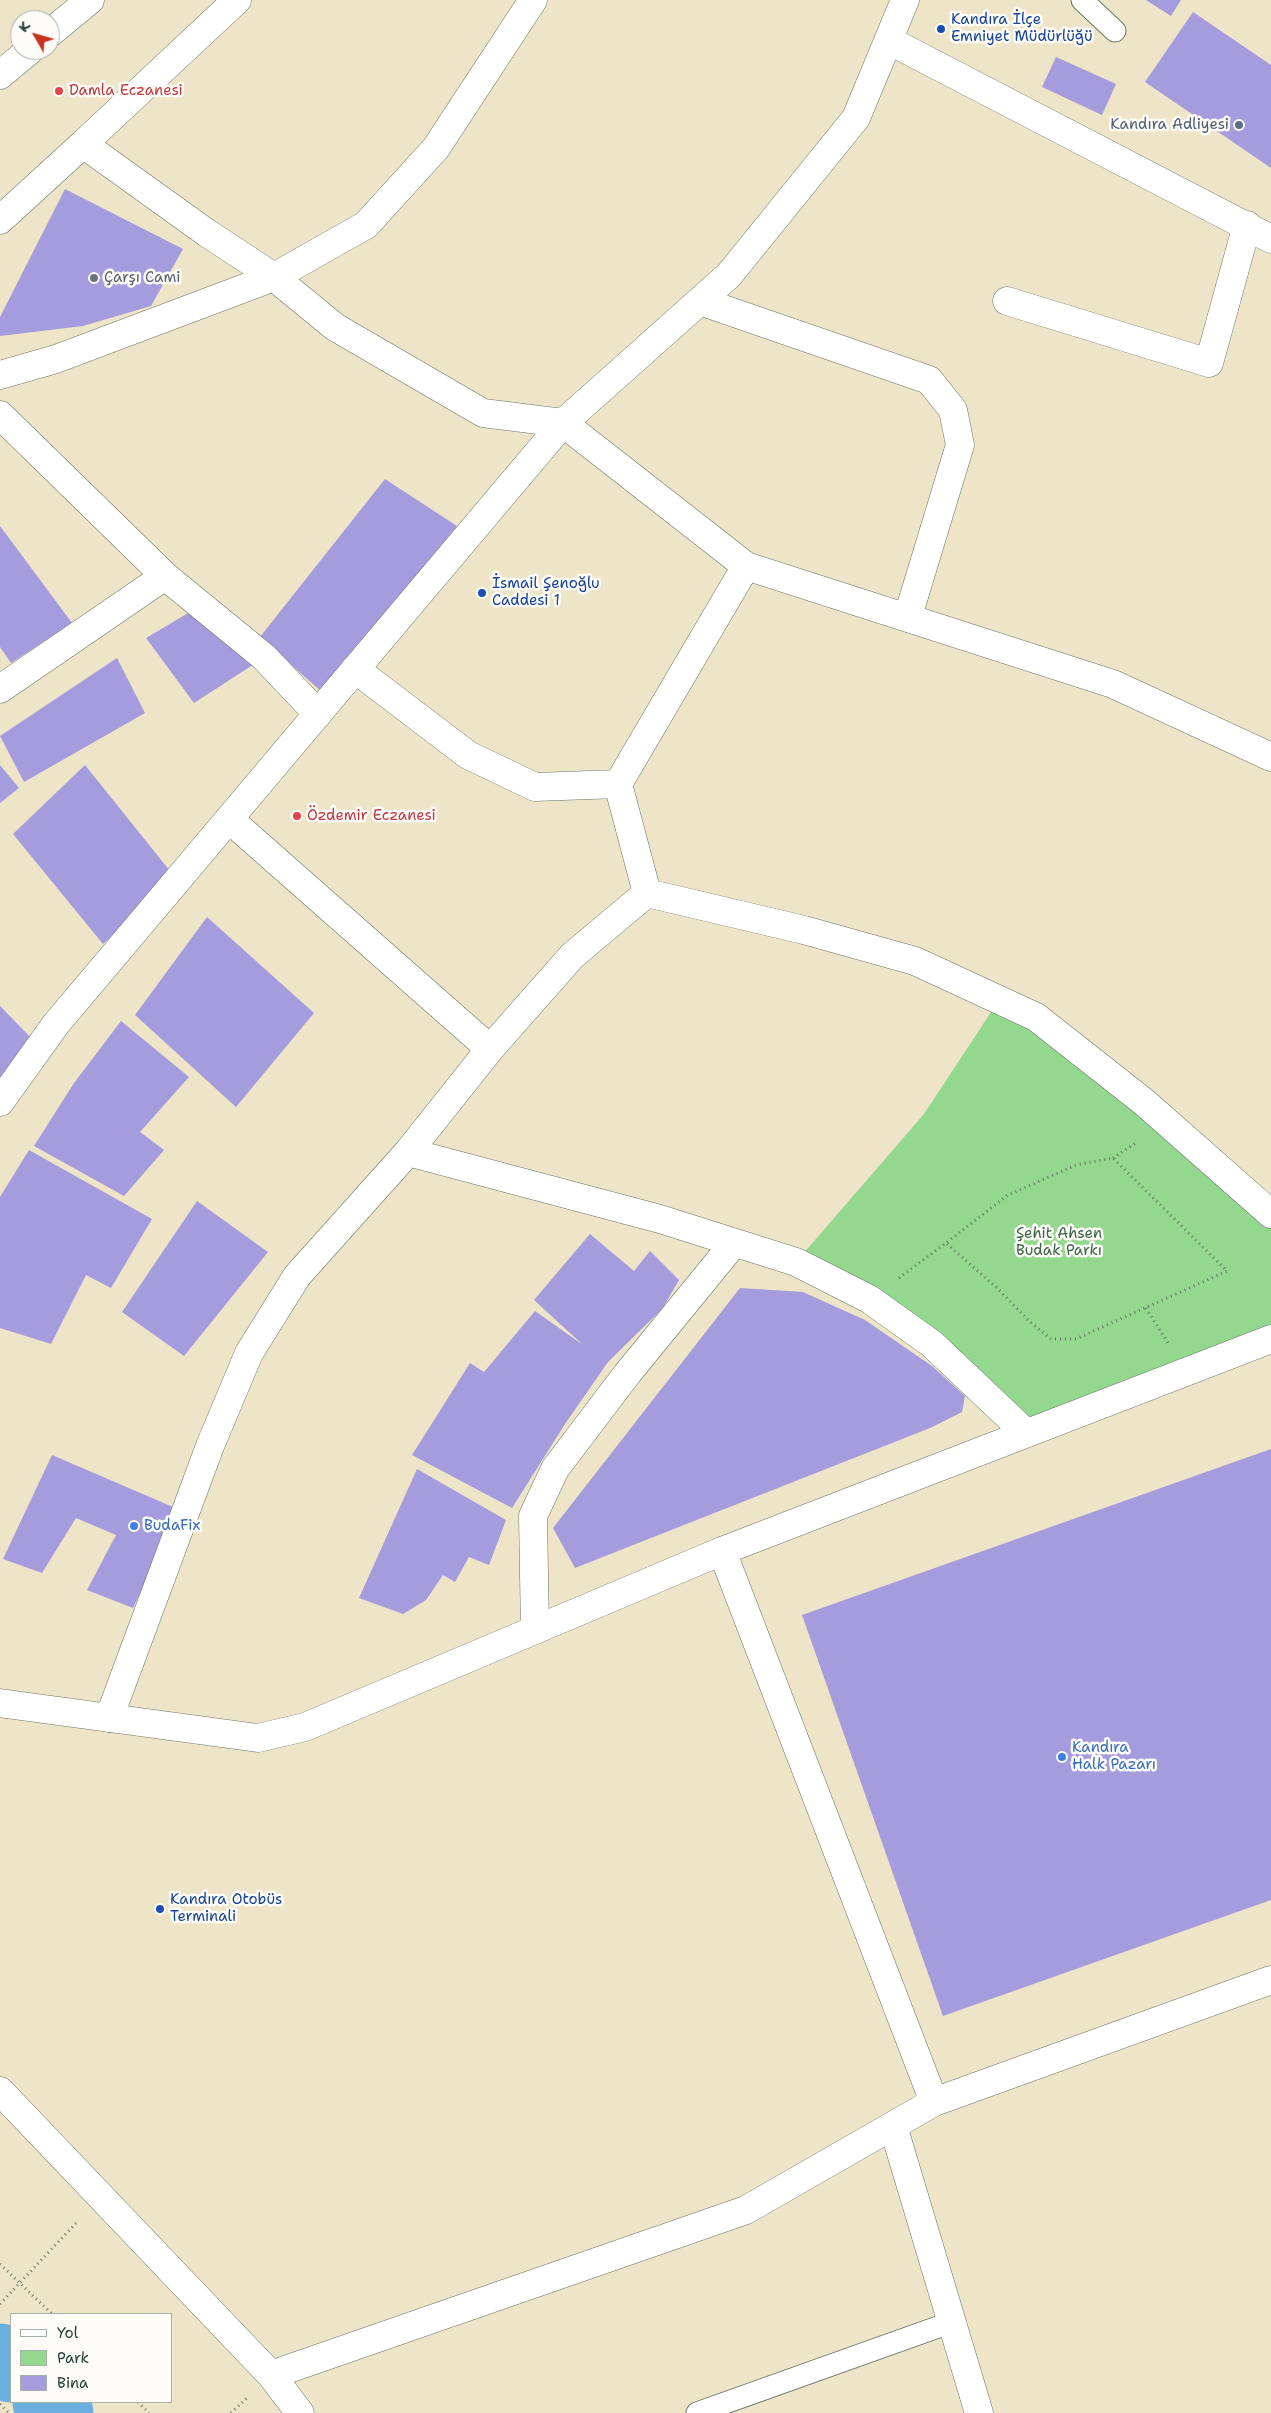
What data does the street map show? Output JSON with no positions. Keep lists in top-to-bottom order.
{
  "parks": ["Şehit Ahsen Budak Parkı"],
  "places": [
    "Kandıra İlçe Emniyet Müdürlüğü",
    "Damla Eczanesi",
    "Kandıra Adliyesi",
    "Çarşı Cami",
    "İsmail Şenoğlu Caddesi 1",
    "Özdemir Eczanesi",
    "BudaFix",
    "Kandıra Halk Pazarı",
    "Kandıra Otobüs Terminali"
  ],
  "legend": ["Yol", "Park", "Bina"],
  "north": "top left"
}
